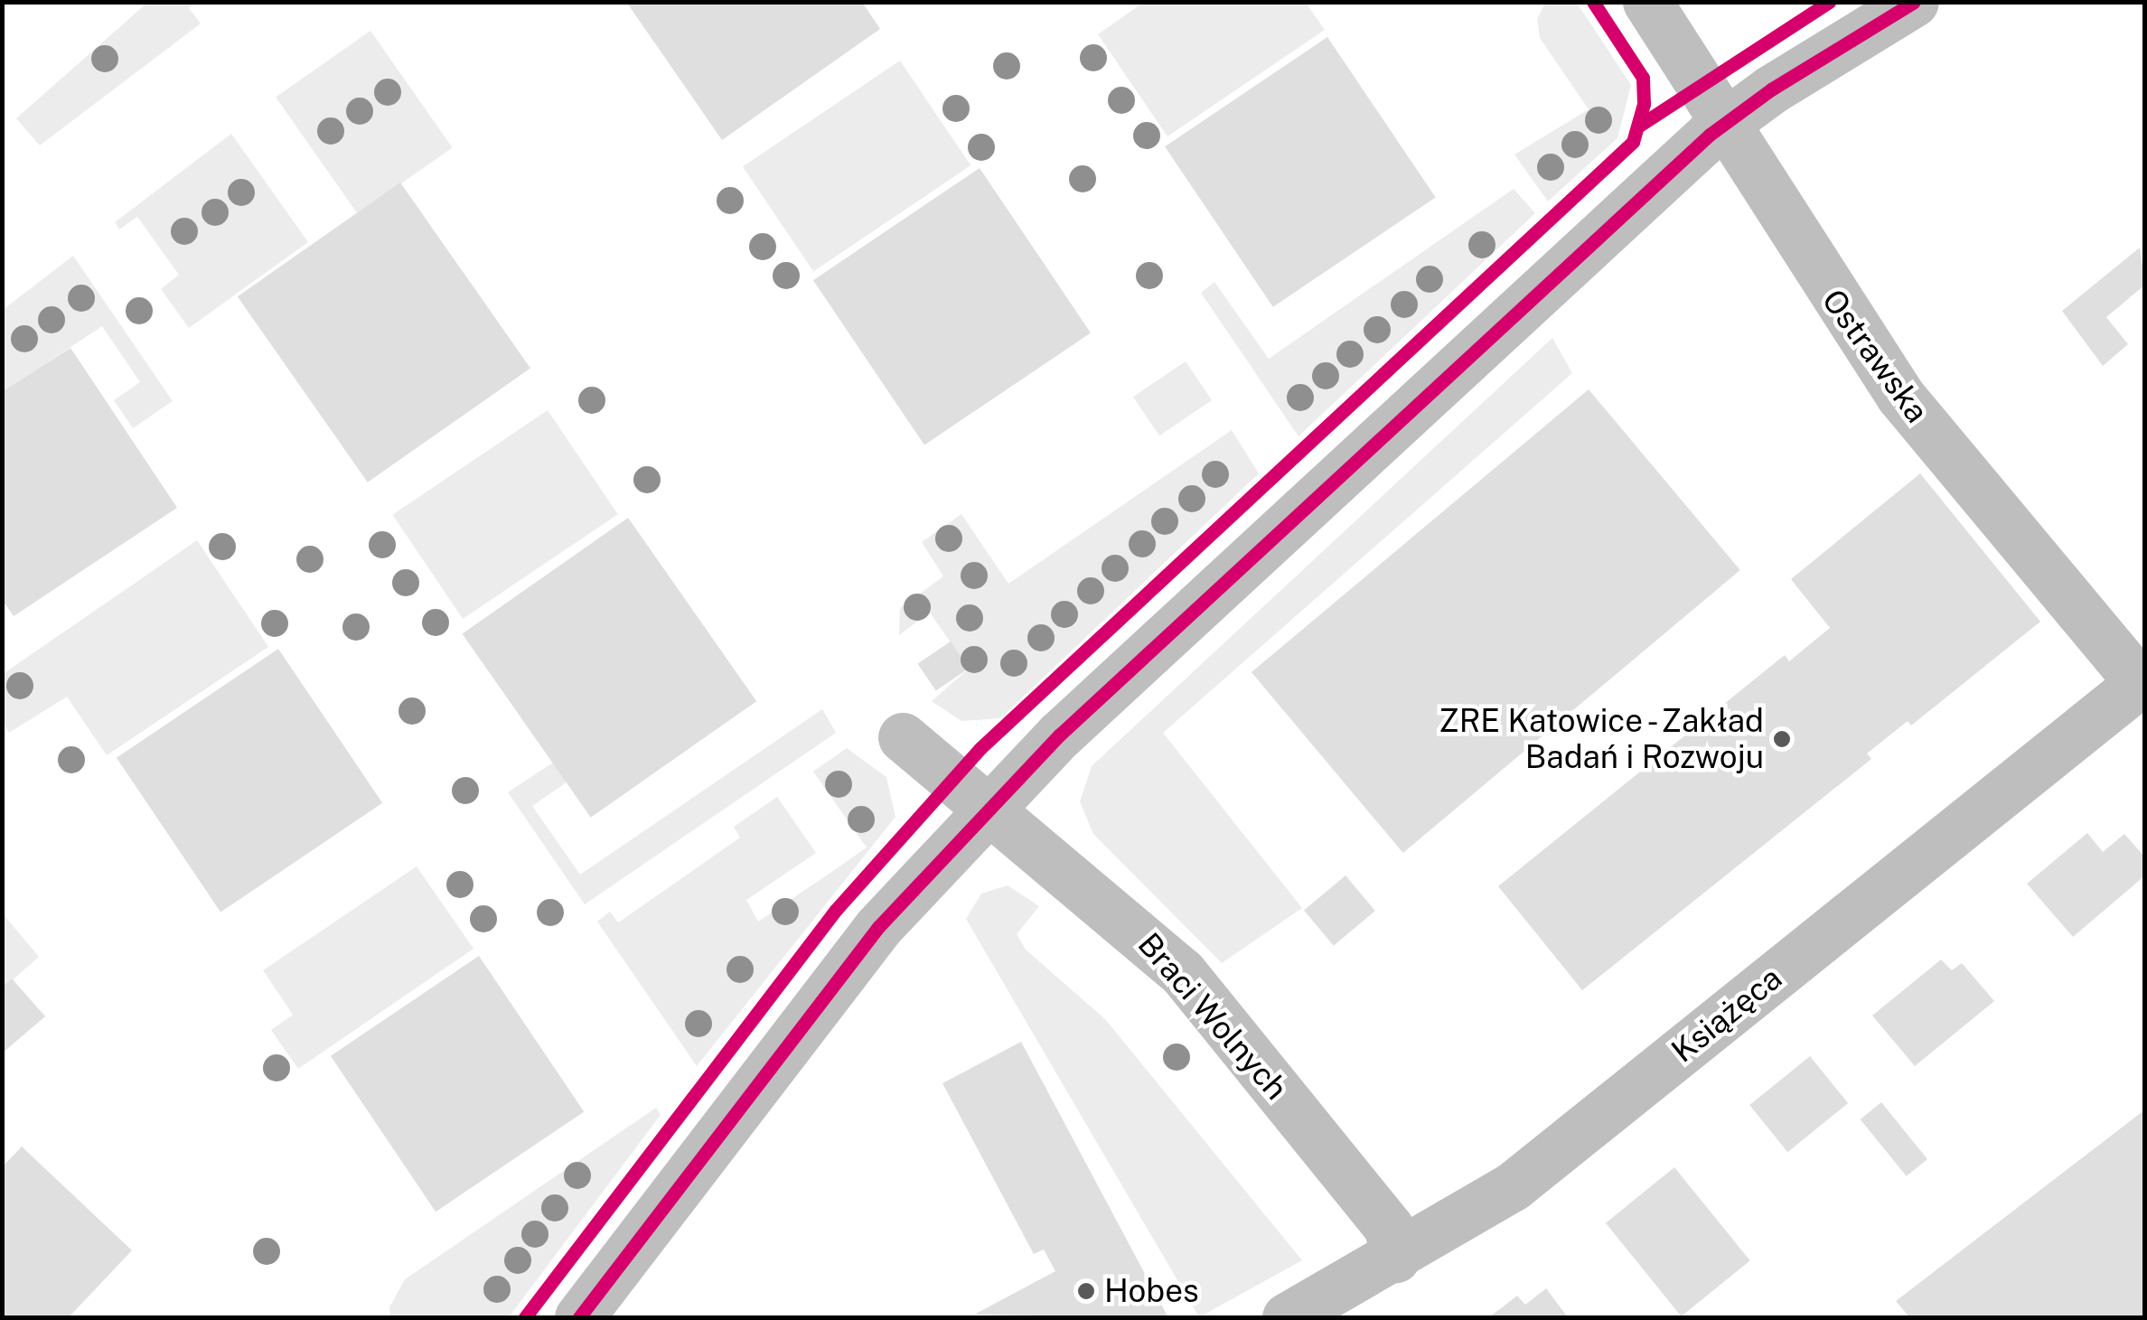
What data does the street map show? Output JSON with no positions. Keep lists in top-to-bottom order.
{
  "streets": {
    "street": ["Ostrawska", "Książęca", "Braci Wolnych"]
  },
  "crossings": [
    ["Ostrawska", "Książęca"],
    ["Książęca", "Braci Wolnych"]
  ],
  "places": ["ZRE Katowice - Zakład Badań i Rozwoju", "Hobes"]
}
